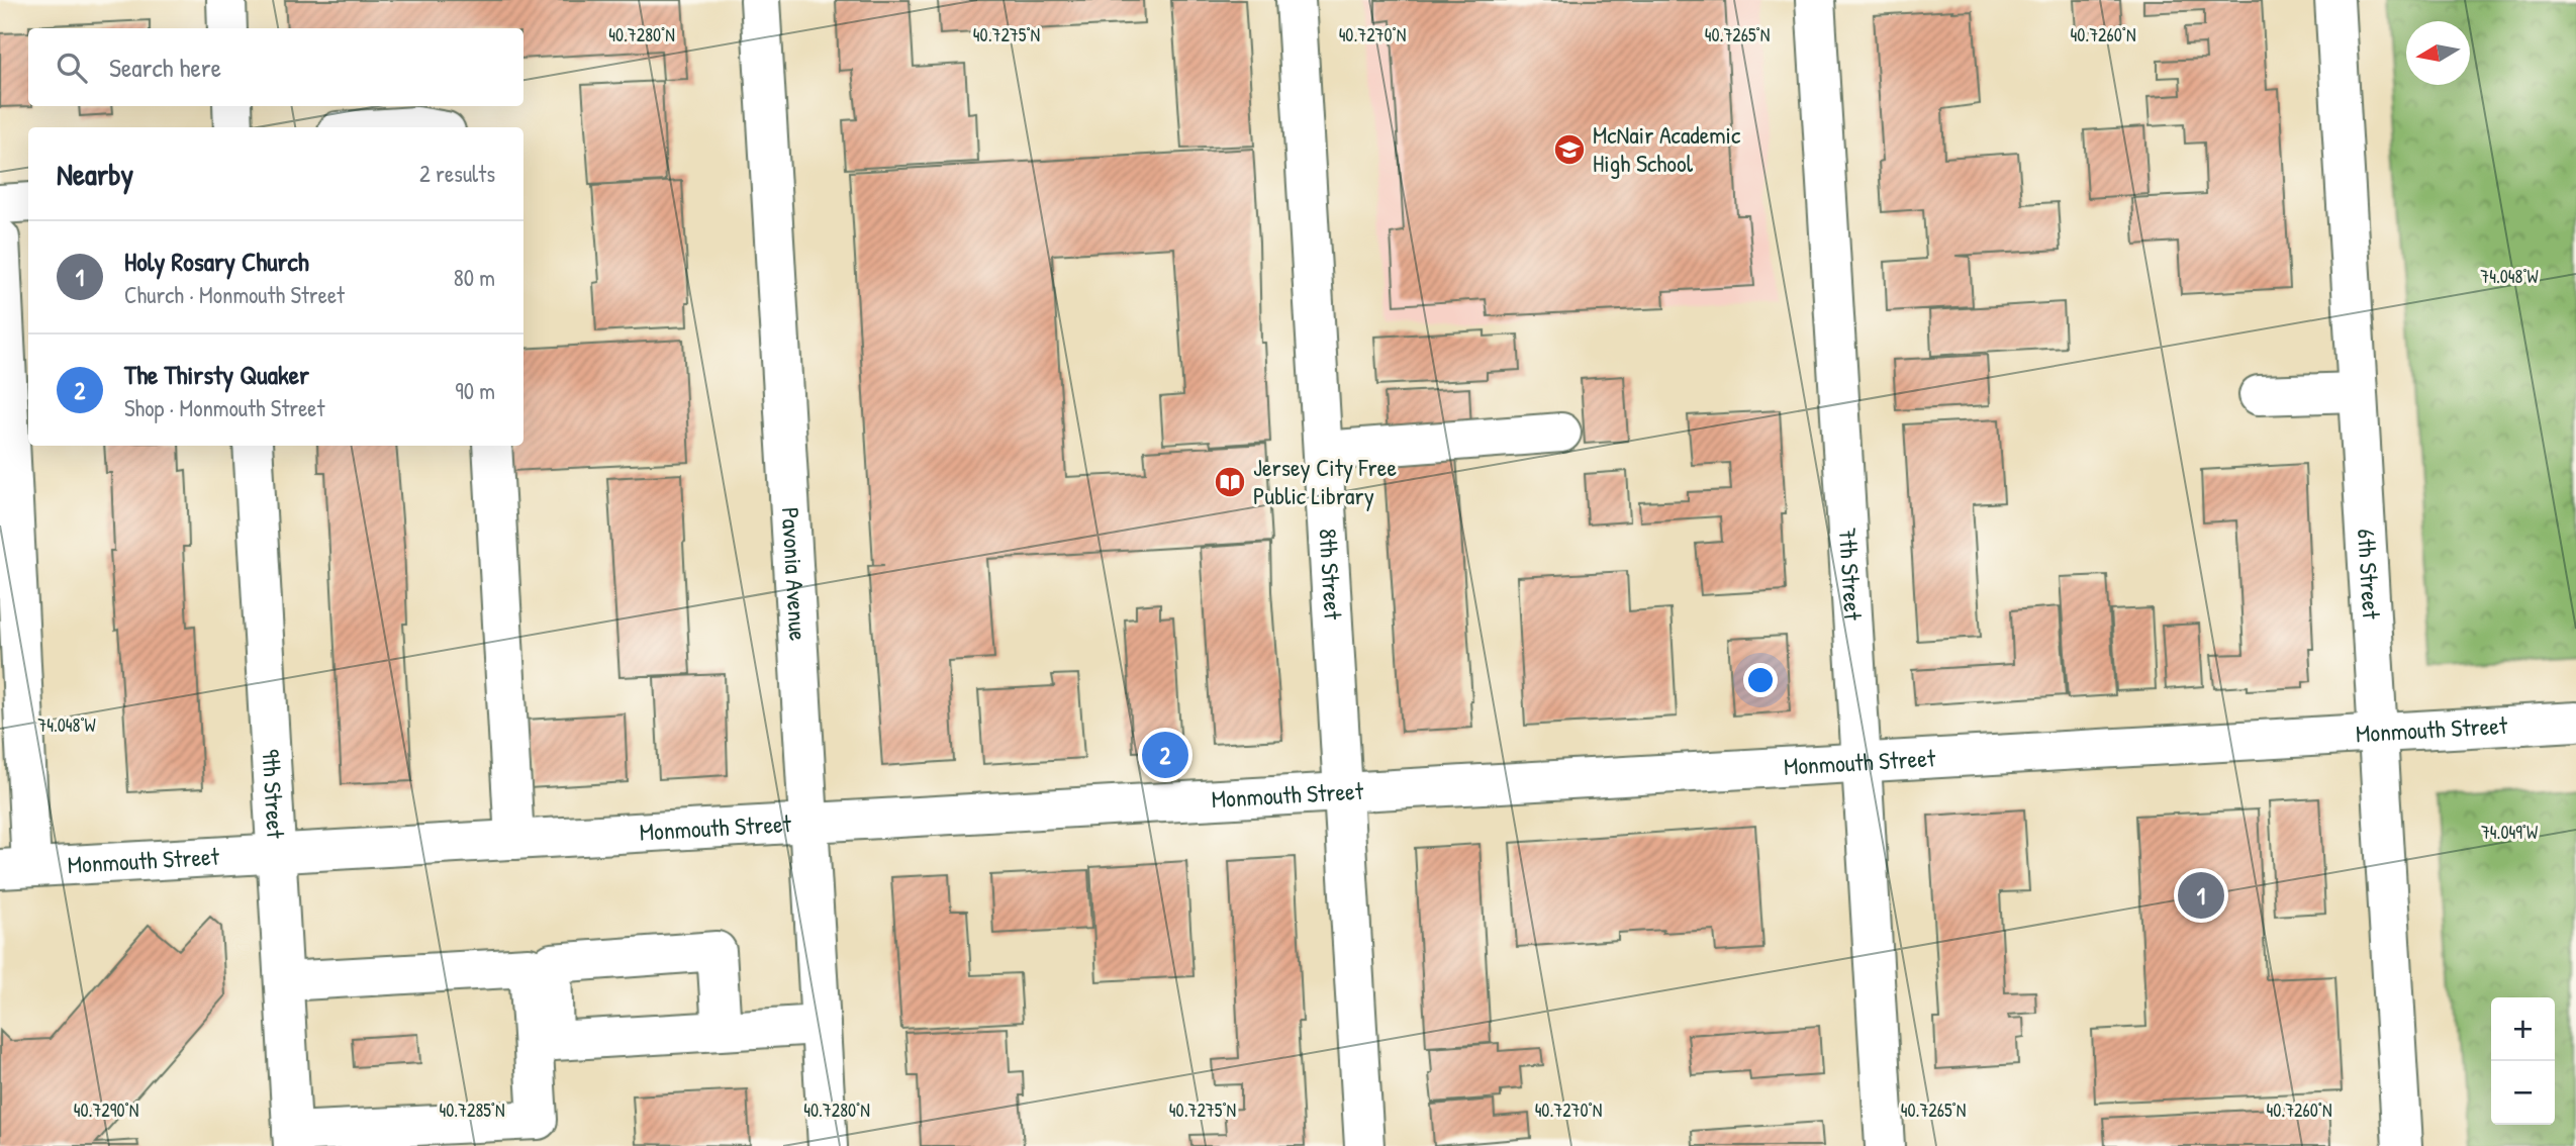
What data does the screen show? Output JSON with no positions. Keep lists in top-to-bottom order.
{
  "streets": {
    "street": [
      "Pavonia Avenue",
      "8th Street",
      "7th Street",
      "6th Street",
      "Monmouth Street",
      "9th Street"
    ]
  },
  "crossings": [
    ["Pavonia Avenue", "Monmouth Street"],
    ["8th Street", "Monmouth Street"],
    ["7th Street", "Monmouth Street"],
    ["6th Street", "Monmouth Street"],
    ["Monmouth Street", "9th Street"]
  ],
  "places": {
    "school or university": ["McNair Academic High School"],
    "library": ["Jersey City Free Public Library"]
  },
  "north": "left",
  "page": {
    "search": "Search here",
    "heading": ["Nearby", "2 results"],
    "list": [
      {
        "mark": "1",
        "name": "Holy Rosary Church",
        "note": "Church · Monmouth Street",
        "value": "80 m"
      },
      {
        "mark": "2",
        "name": "The Thirsty Quaker",
        "note": "Shop · Monmouth Street",
        "value": "90 m"
      }
    ],
    "pins": ["2", "1"],
    "map_buttons": ["+", "−"]
  },
  "coordinates": [
    "40.7280°N",
    "40.7275°N",
    "40.7270°N",
    "40.7265°N",
    "40.7260°N",
    "74.048°W",
    "74.049°W",
    "40.7290°N",
    "40.7285°N"
  ]
}
